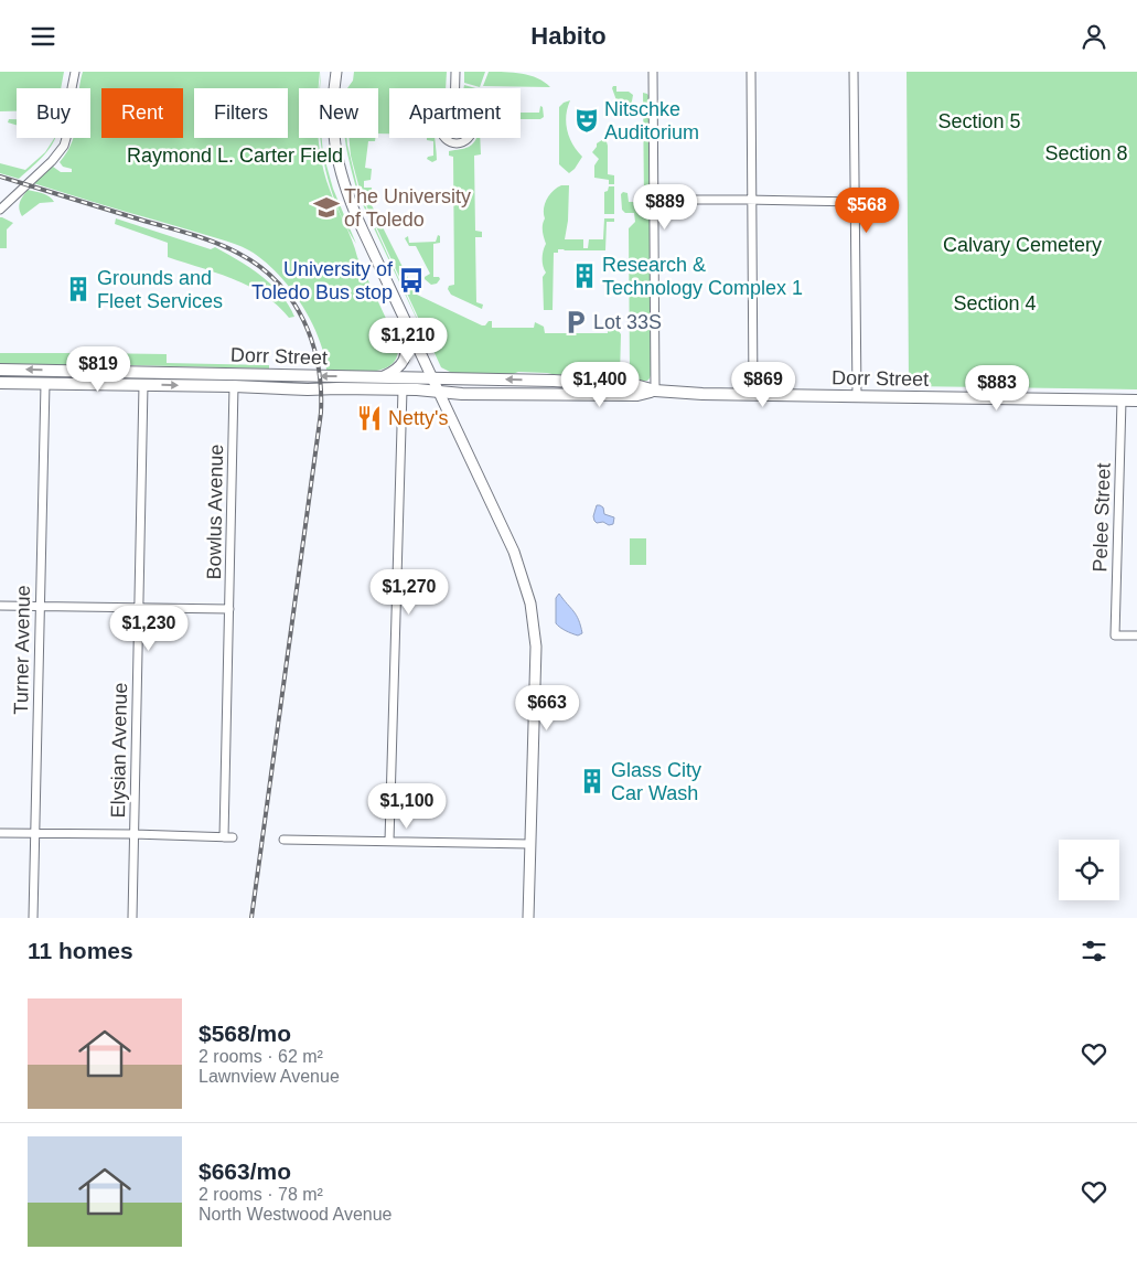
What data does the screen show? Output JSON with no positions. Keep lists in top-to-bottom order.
{
  "streets": {
    "main road": ["Dorr Street"],
    "street": [
      "Bowlus Avenue",
      "Pelee Street",
      "Turner Avenue",
      "Elysian Avenue"
    ]
  },
  "crossings": [
    ["Dorr Street", "Bowlus Avenue"],
    ["Dorr Street", "Pelee Street"],
    ["Dorr Street", "Turner Avenue"],
    ["Dorr Street", "Elysian Avenue"]
  ],
  "parks": [
    "Section 5",
    "Section 8",
    "Raymond L. Carter Field",
    "Calvary Cemetery",
    "Section 4"
  ],
  "places": {
    "theatre": ["Nitschke Auditorium"],
    "school or university": ["The University of Toledo"],
    "building": ["Research & Technology Complex 1", "Grounds and Fleet Services", "Glass City Car Wash"],
    "bus stop": ["University of Toledo Bus stop"],
    "parking": ["Lot 33S"],
    "restaurant": ["Netty's"]
  },
  "page": {
    "header": "Habito",
    "chip": [
      "Buy",
      "Rent",
      "Filters",
      "New",
      "Apartment"
    ],
    "price": [
      "$889",
      "$568",
      "$1,210",
      "$819",
      "$1,400",
      "$869",
      "$883",
      "$1,270",
      "$1,230",
      "$663",
      "$1,100"
    ],
    "heading": "11 homes",
    "list": [
      {
        "name": "$568/mo",
        "note": "2 rooms · 62 m² · Lawnview Avenue"
      },
      {
        "name": "$663/mo",
        "note": "2 rooms · 78 m² · North Westwood Avenue"
      }
    ]
  }
}
